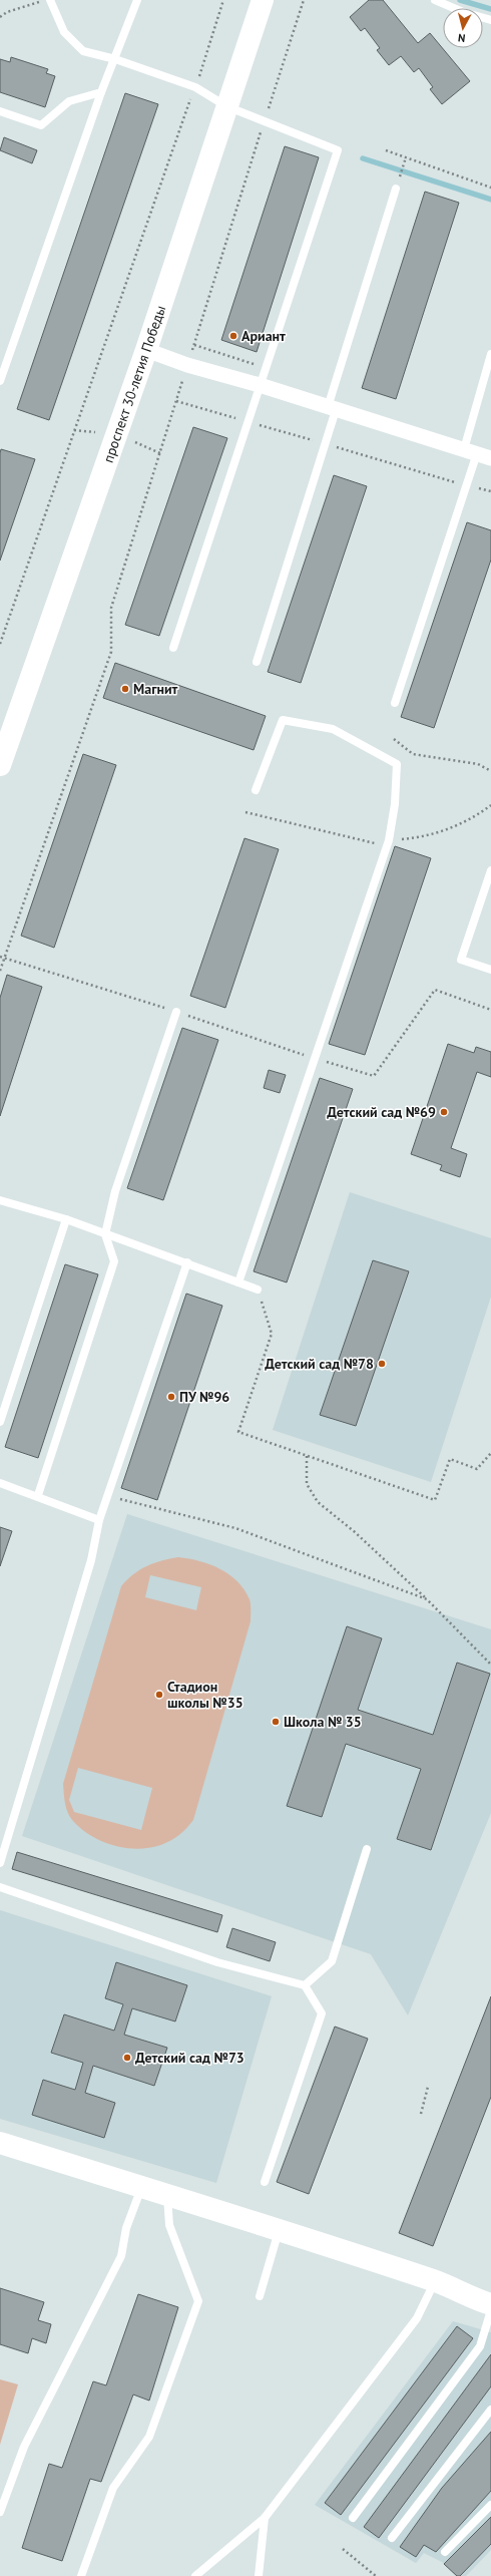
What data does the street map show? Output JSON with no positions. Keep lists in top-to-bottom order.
{
  "streets": {
    "main road": ["проспект 30-летия Победы"]
  },
  "places": [
    "Ариант",
    "Магнит",
    "Детский сад №69",
    "Детский сад №78",
    "ПУ №96",
    "Стадион школы №35",
    "Школа № 35",
    "Детский сад №73"
  ],
  "north": "bottom"
}
